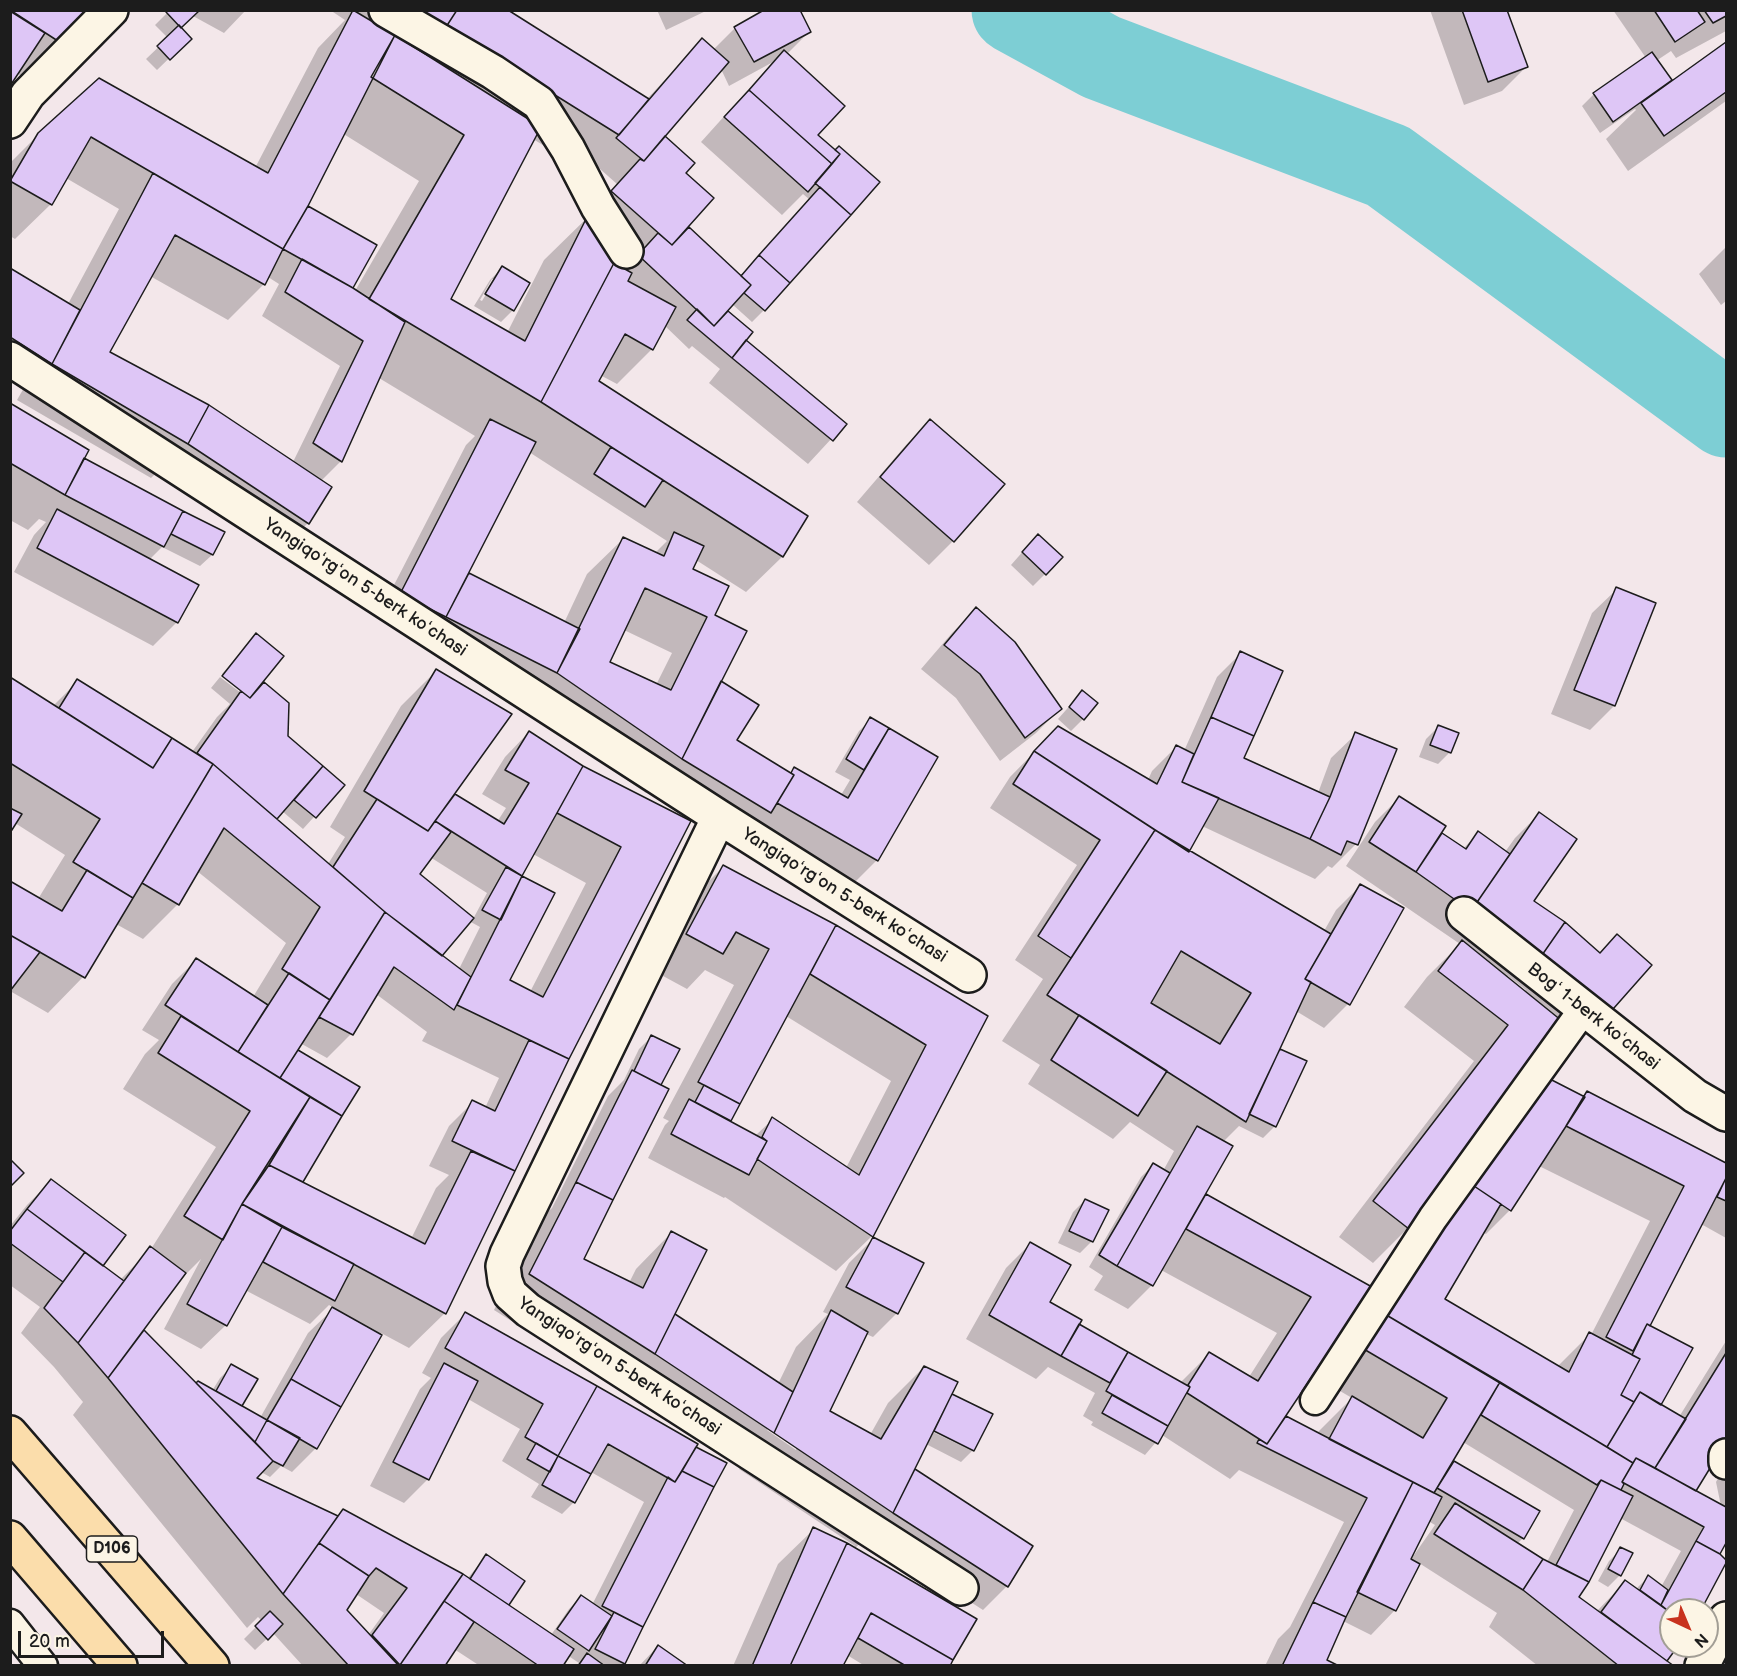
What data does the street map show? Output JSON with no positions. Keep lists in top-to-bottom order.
{
  "streets": {
    "main road": ["D106"],
    "street": ["Yangiqoʻrgʻon 5-berk koʻchasi", "Bogʻ 1-berk koʻchasi"]
  },
  "scale_bar": "20 m",
  "north": "bottom right"
}
